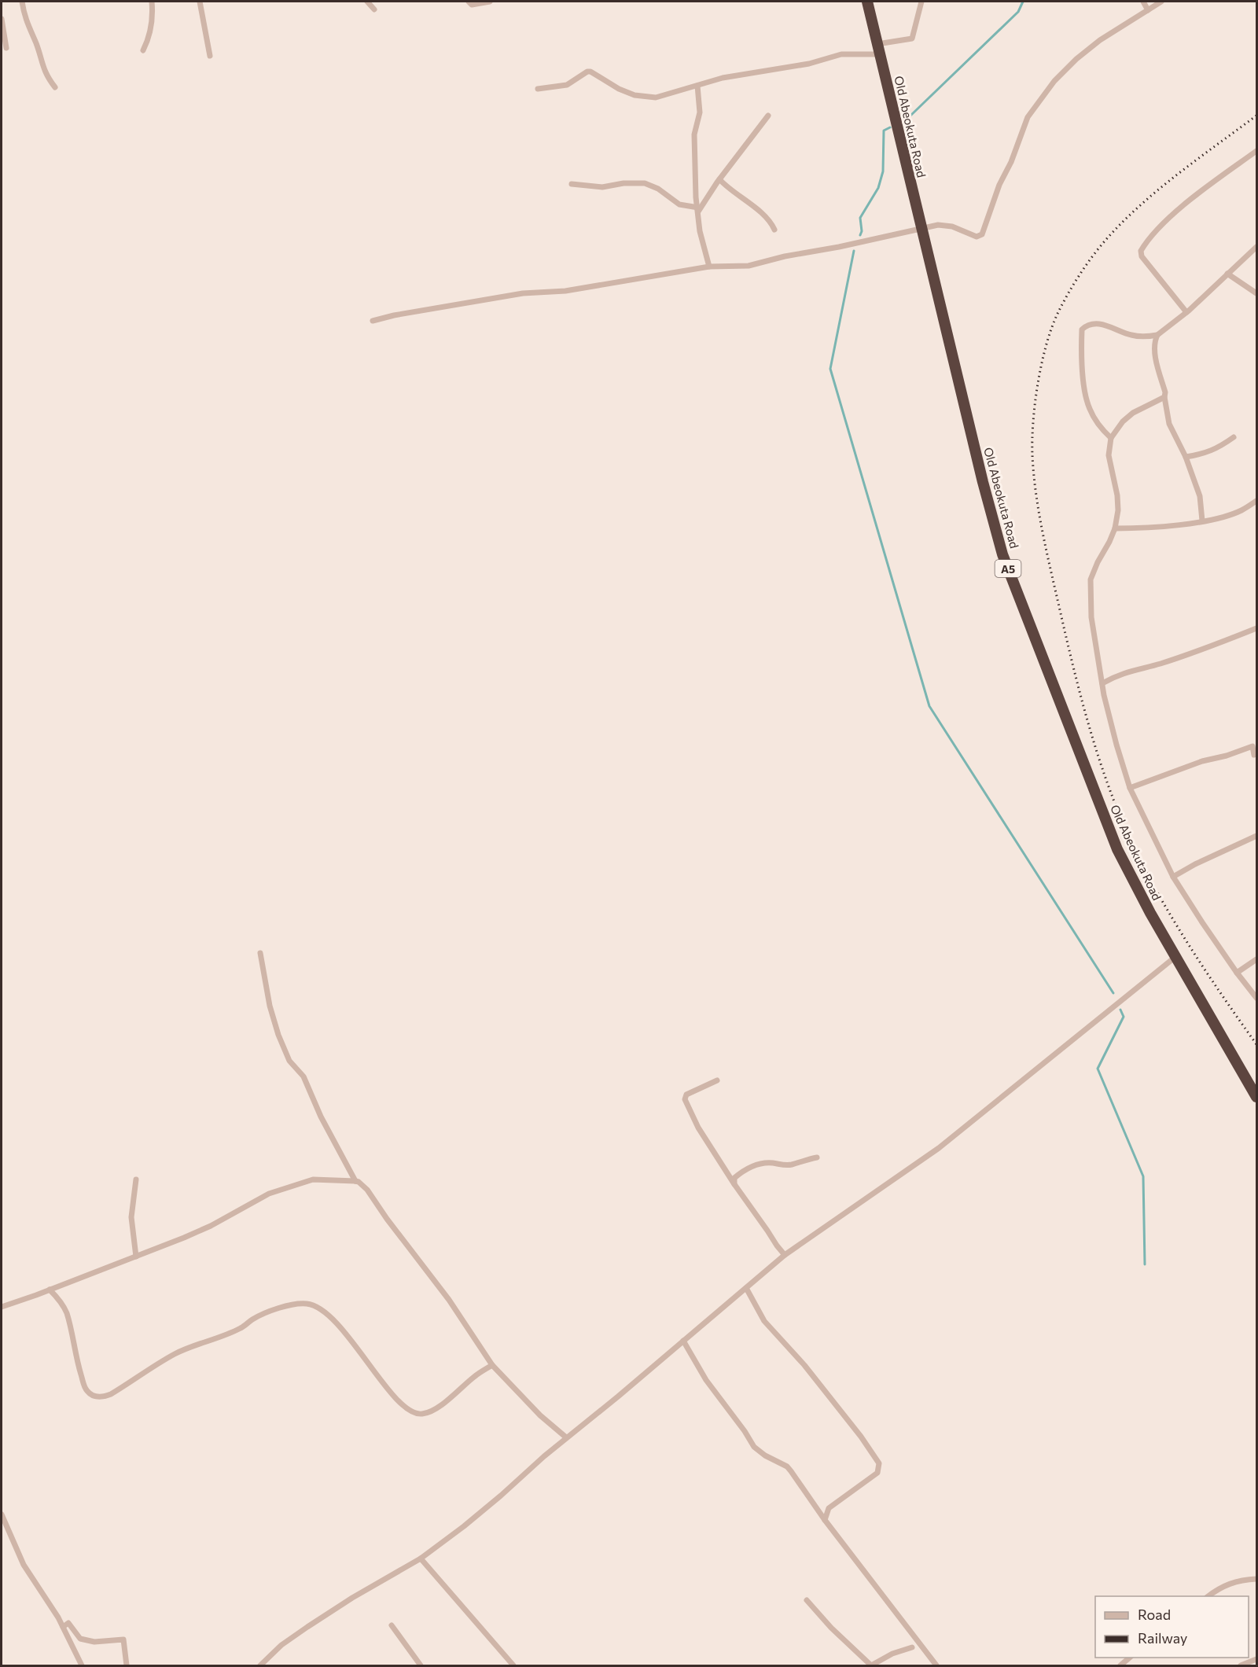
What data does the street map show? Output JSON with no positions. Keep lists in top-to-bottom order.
{
  "streets": {
    "highway": ["Old Abeokuta Road", "A5"]
  },
  "legend": ["Road", "Railway"]
}
